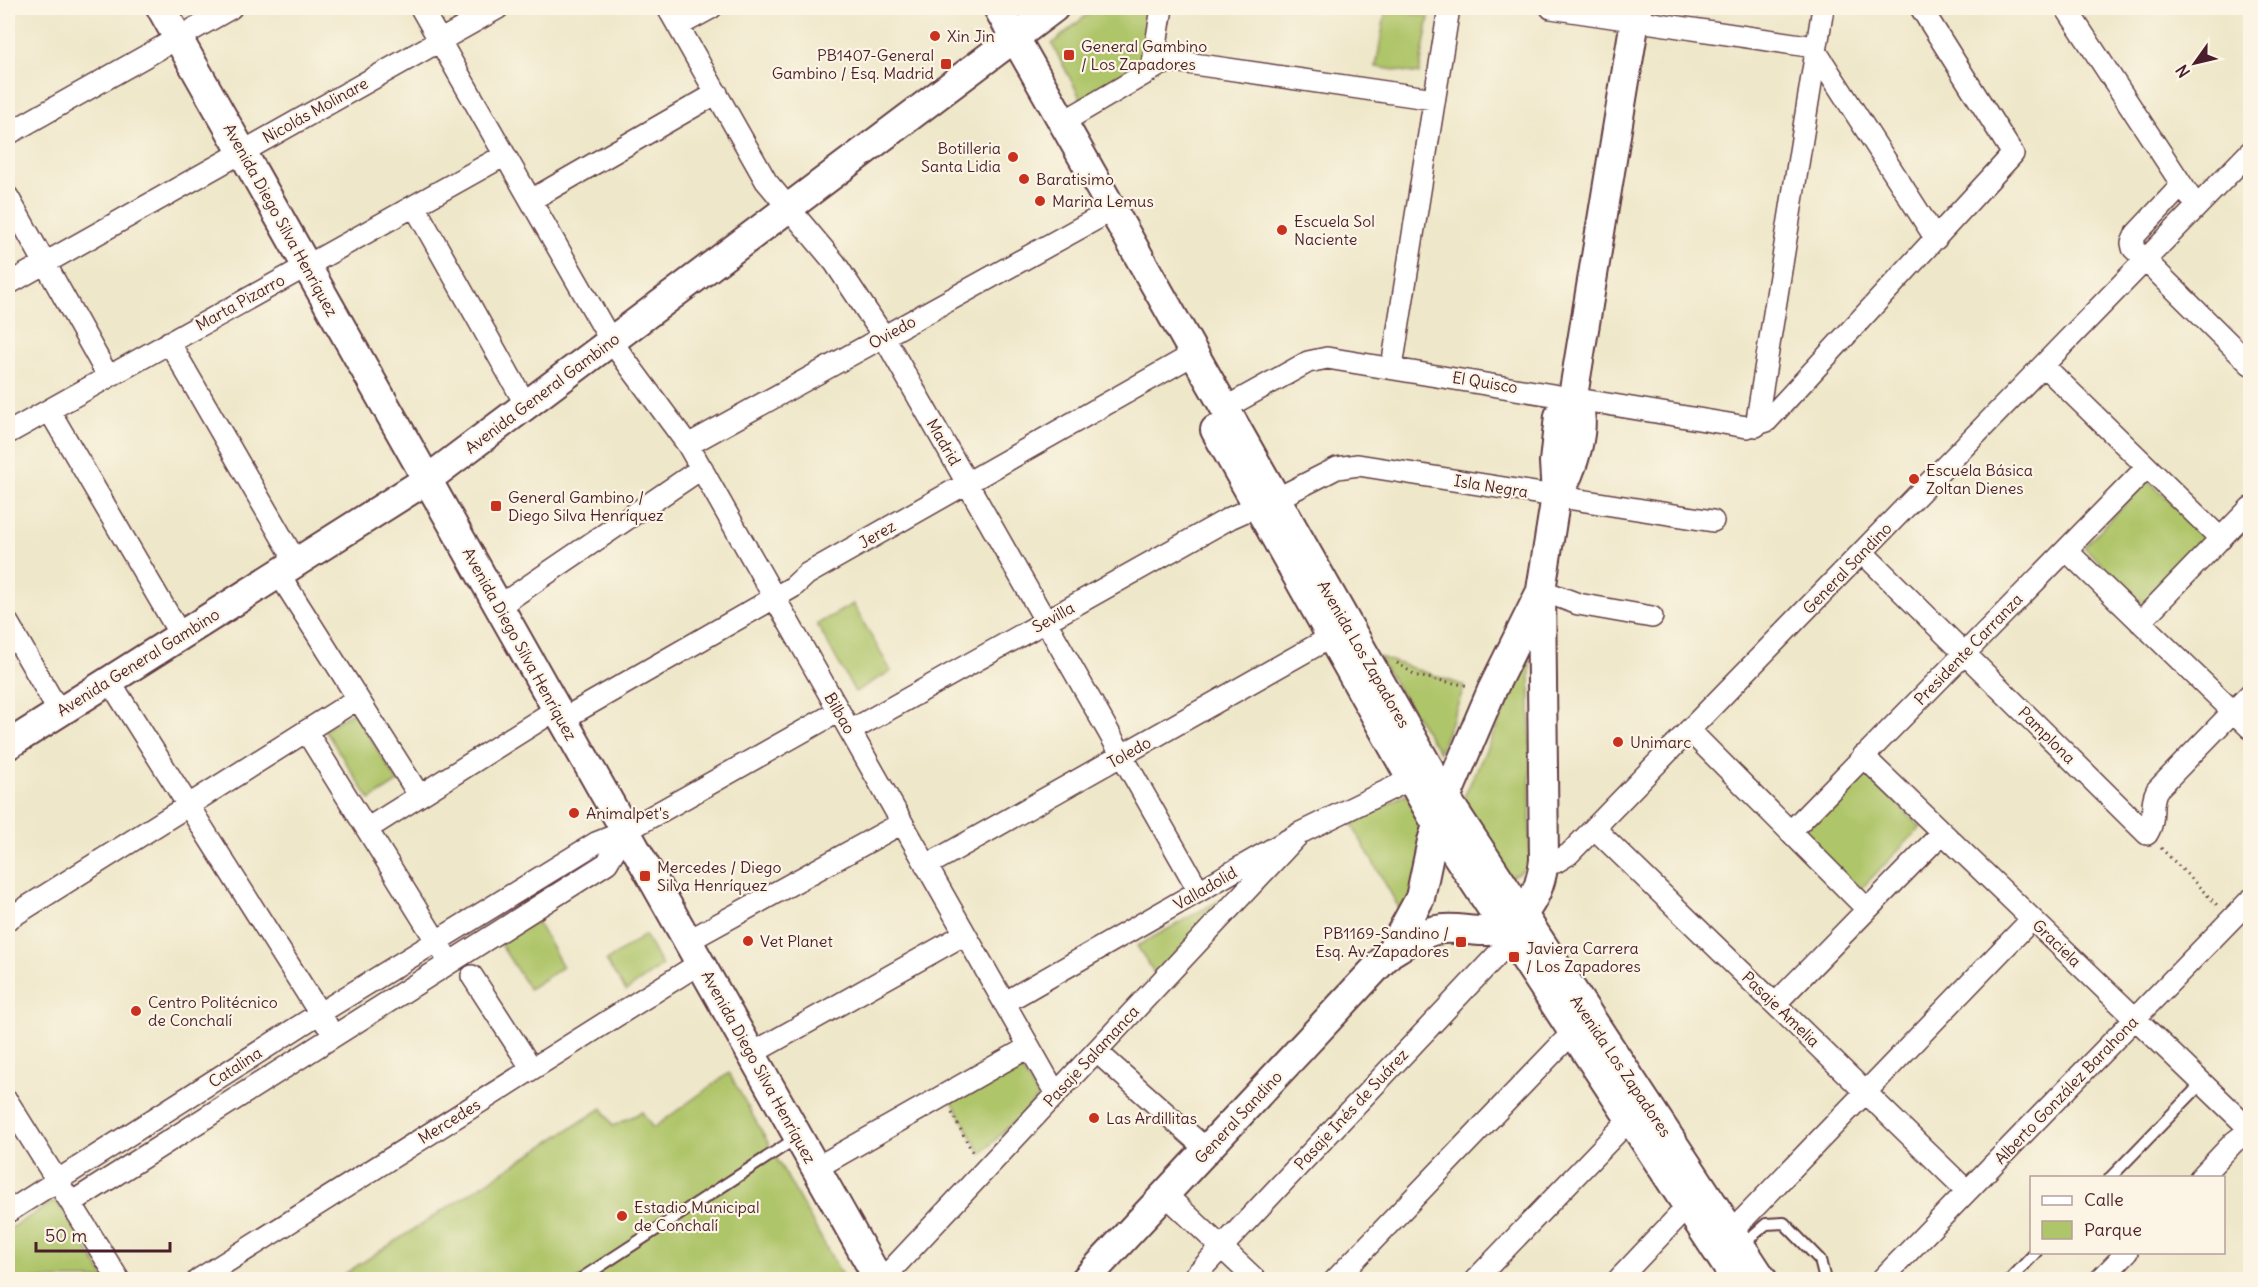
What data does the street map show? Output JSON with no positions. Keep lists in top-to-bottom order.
{
  "streets": {
    "main road": [
      "Avenida Diego Silva Henríquez",
      "Avenida General Gambino",
      "General Sandino",
      "Avenida Los Zapadores"
    ],
    "street": [
      "Nicolás Molinare",
      "Marta Pizarro",
      "Oviedo",
      "El Quisco",
      "Madrid",
      "Isla Negra",
      "Jerez",
      "Sevilla",
      "Presidente Carranza",
      "Bilbao",
      "Pamplona",
      "Toledo",
      "Valladolid",
      "Graciela",
      "Pasaje Amelia",
      "Pasaje Salamanca",
      "Catalina",
      "Alberto González Barahona",
      "Pasaje Inés de Suárez",
      "Mercedes"
    ]
  },
  "crossings": [
    ["Nicolás Molinare", "Avenida Diego Silva Henríquez"],
    ["Nicolás Molinare", "Bilbao"],
    ["Avenida Diego Silva Henríquez", "Marta Pizarro"],
    ["Avenida Diego Silva Henríquez", "Avenida General Gambino"],
    ["Avenida Diego Silva Henríquez", "Jerez"],
    ["Avenida Diego Silva Henríquez", "Pasaje Salamanca"],
    ["Avenida Diego Silva Henríquez", "Catalina"],
    ["Avenida Diego Silva Henríquez", "Mercedes"],
    ["Marta Pizarro", "Bilbao"],
    ["Oviedo", "Madrid"],
    ["Oviedo", "Avenida Los Zapadores"],
    ["Oviedo", "Bilbao"],
    ["El Quisco", "Avenida Los Zapadores"],
    ["Avenida General Gambino", "Madrid"],
    ["Avenida General Gambino", "Avenida Los Zapadores"],
    ["Avenida General Gambino", "Bilbao"],
    ["Madrid", "Jerez"],
    ["Madrid", "Sevilla"],
    ["Madrid", "Toledo"],
    ["Madrid", "Valladolid"],
    ["Isla Negra", "Sevilla"],
    ["Isla Negra", "Avenida Los Zapadores"],
    ["Jerez", "Avenida Los Zapadores"],
    ["Jerez", "Bilbao"],
    ["General Sandino", "Avenida Los Zapadores"],
    ["General Sandino", "Pamplona"],
    ["General Sandino", "Pasaje Amelia"],
    ["General Sandino", "Pasaje Inés de Suárez"],
    ["Sevilla", "Avenida Los Zapadores"],
    ["Sevilla", "Bilbao"],
    ["Presidente Carranza", "Pamplona"],
    ["Presidente Carranza", "Graciela"],
    ["Avenida Los Zapadores", "Toledo"],
    ["Avenida Los Zapadores", "Valladolid"],
    ["Avenida Los Zapadores", "Pasaje Inés de Suárez"],
    ["Bilbao", "Toledo"],
    ["Bilbao", "Valladolid"],
    ["Bilbao", "Pasaje Salamanca"],
    ["Bilbao", "Mercedes"],
    ["Valladolid", "Pasaje Salamanca"],
    ["Graciela", "Alberto González Barahona"],
    ["Pasaje Amelia", "Alberto González Barahona"]
  ],
  "places": {
    "other": [
      "Xin Jin",
      "Botilleria Santa Lidia",
      "Baratisimo",
      "Marina Lemus",
      "Escuela Sol Naciente",
      "Escuela Básica Zoltan Dienes",
      "Unimarc",
      "Animalpet's",
      "Vet Planet",
      "Centro Politécnico de Conchalí",
      "Las Ardillitas",
      "Estadio Municipal de Conchalí"
    ],
    "transit": [
      "General Gambino / Los Zapadores",
      "PB1407-General Gambino / Esq. Madrid",
      "General Gambino / Diego Silva Henríquez",
      "Mercedes / Diego Silva Henríquez",
      "PB1169-Sandino / Esq. Av. Zapadores",
      "Javiera Carrera / Los Zapadores"
    ]
  },
  "legend": ["Calle", "Parque"],
  "scale_bar": "50 m",
  "north": "bottom left"
}
